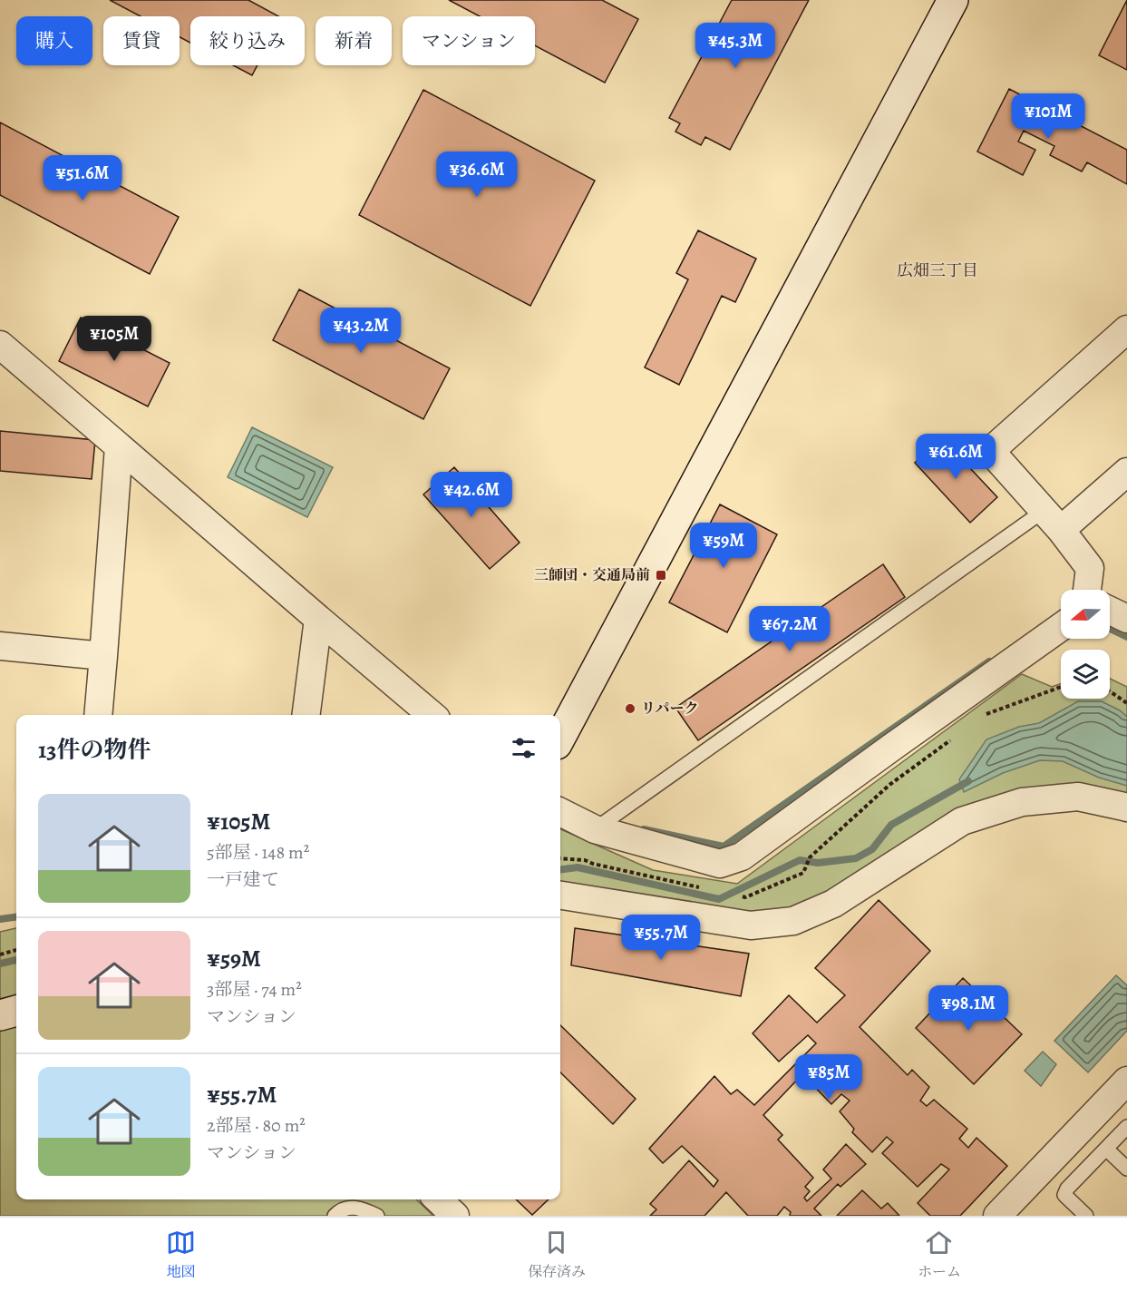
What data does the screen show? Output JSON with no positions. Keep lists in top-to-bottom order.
{
  "districts": ["広畑三丁目"],
  "places": {
    "transit": ["三師団・交通局前"],
    "other": ["リパーク"]
  },
  "north": "left",
  "page": {
    "chip": [
      "購入",
      "賃貸",
      "絞り込み",
      "新着",
      "マンション"
    ],
    "price": [
      "¥45.3M",
      "¥101M",
      "¥36.6M",
      "¥51.6M",
      "¥43.2M",
      "¥105M",
      "¥61.6M",
      "¥42.6M",
      "¥59M",
      "¥67.2M",
      "¥55.7M",
      "¥98.1M",
      "¥85M"
    ],
    "heading": "13件の物件",
    "list": [
      {
        "name": "¥105M",
        "note": "5部屋 · 148 m² · 一戸建て"
      },
      {
        "name": "¥59M",
        "note": "3部屋 · 74 m² · マンション"
      },
      {
        "name": "¥55.7M",
        "note": "2部屋 · 80 m² · マンション"
      }
    ],
    "tabs": ["地図", "保存済み", "ホーム"]
  }
}
